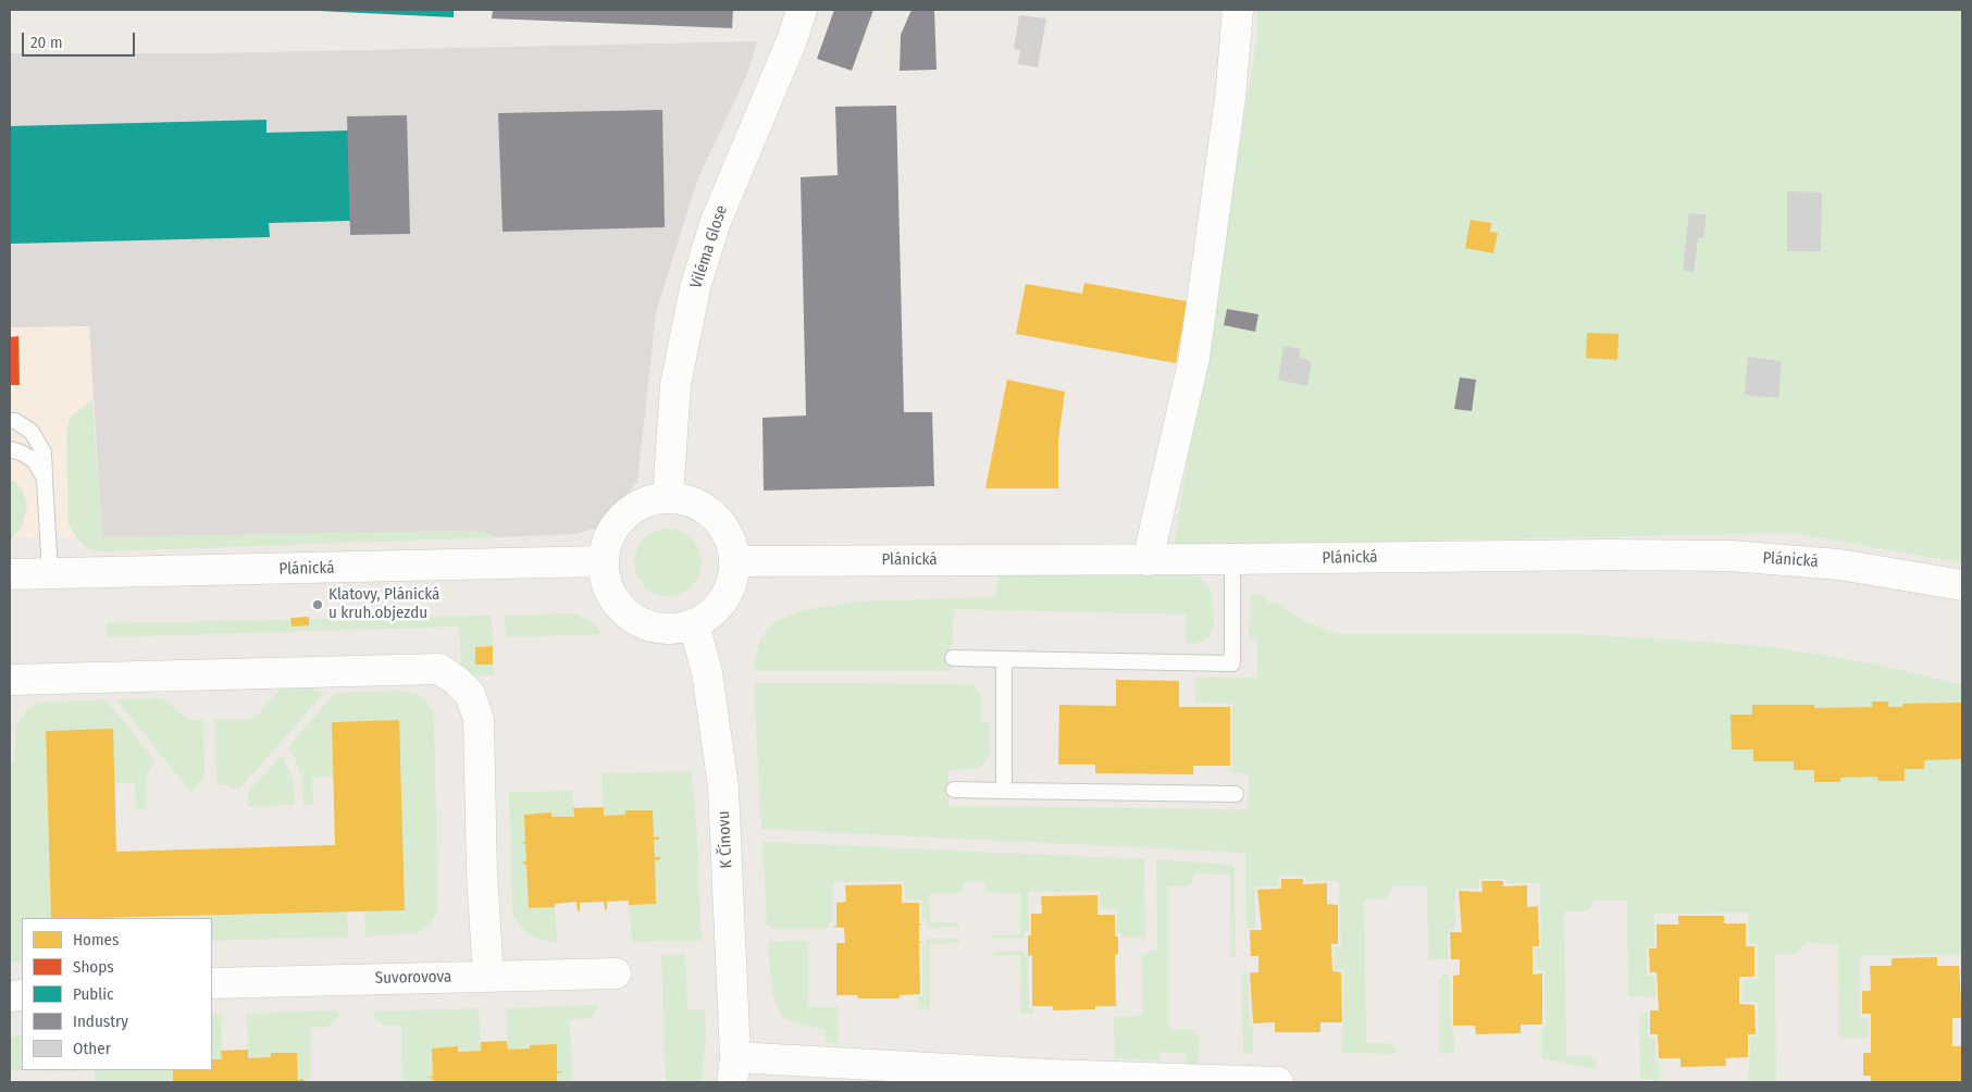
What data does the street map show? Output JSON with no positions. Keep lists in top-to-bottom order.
{
  "streets": {
    "street": [
      "Viléma Glose",
      "Plánická",
      "K Čínovu",
      "Suvorovova"
    ]
  },
  "crossings": [
    ["Viléma Glose", "Plánická"],
    ["Viléma Glose", "K Čínovu"],
    ["Plánická", "K Čínovu"]
  ],
  "places": ["Klatovy, Plánická u kruh.objezdu"],
  "legend": [
    "Homes",
    "Shops",
    "Public",
    "Industry",
    "Other"
  ],
  "scale_bar": "20 m"
}
